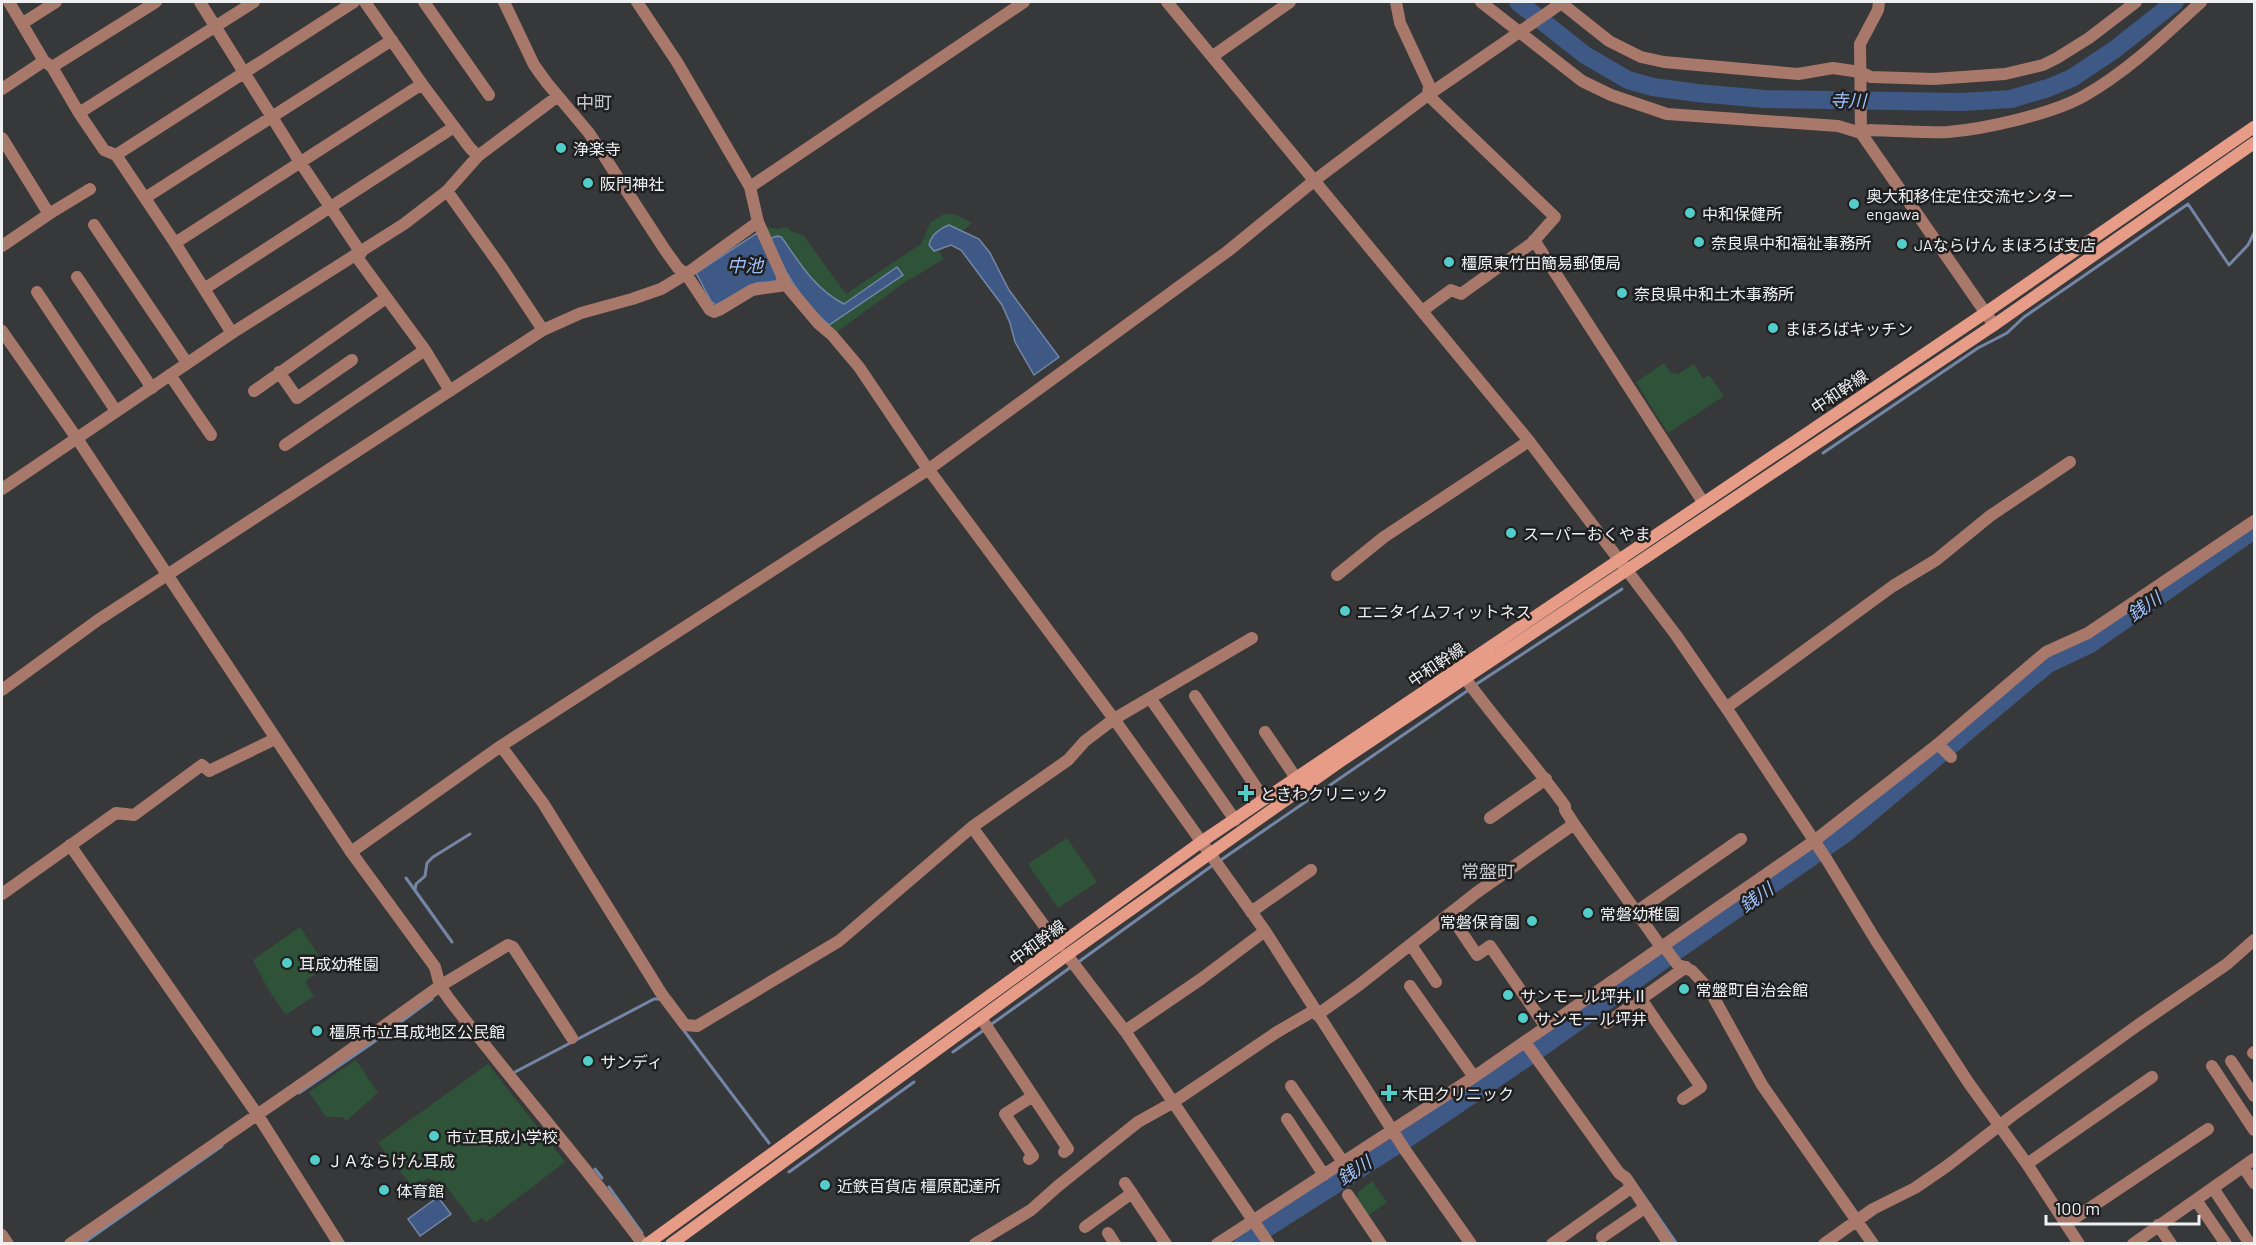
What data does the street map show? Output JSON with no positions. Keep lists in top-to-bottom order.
{
  "streets": {
    "main road": ["中和幹線"]
  },
  "districts": ["中町", "常盤町"],
  "water": ["寺川", "中池", "銭川"],
  "places": {
    "other": [
      "浄楽寺",
      "阪門神社",
      "奥大和移住定住交流センター engawa",
      "中和保健所",
      "奈良県中和福祉事務所",
      "JAならけん まほろば支店",
      "橿原東竹田簡易郵便局",
      "奈良県中和土木事務所",
      "まほろばキッチン",
      "スーパーおくやま",
      "エニタイムフィットネス",
      "常磐幼稚園",
      "常磐保育園",
      "耳成幼稚園",
      "常盤町自治会館",
      "サンモール坪井Ⅱ",
      "サンモール坪井",
      "橿原市立耳成地区公民館",
      "サンディ",
      "市立耳成小学校",
      "ＪＡならけん耳成",
      "近鉄百貨店 橿原配達所",
      "体育館"
    ],
    "health": ["ときわクリニック", "木田クリニック"]
  },
  "scale_bar": "100 m"
}
